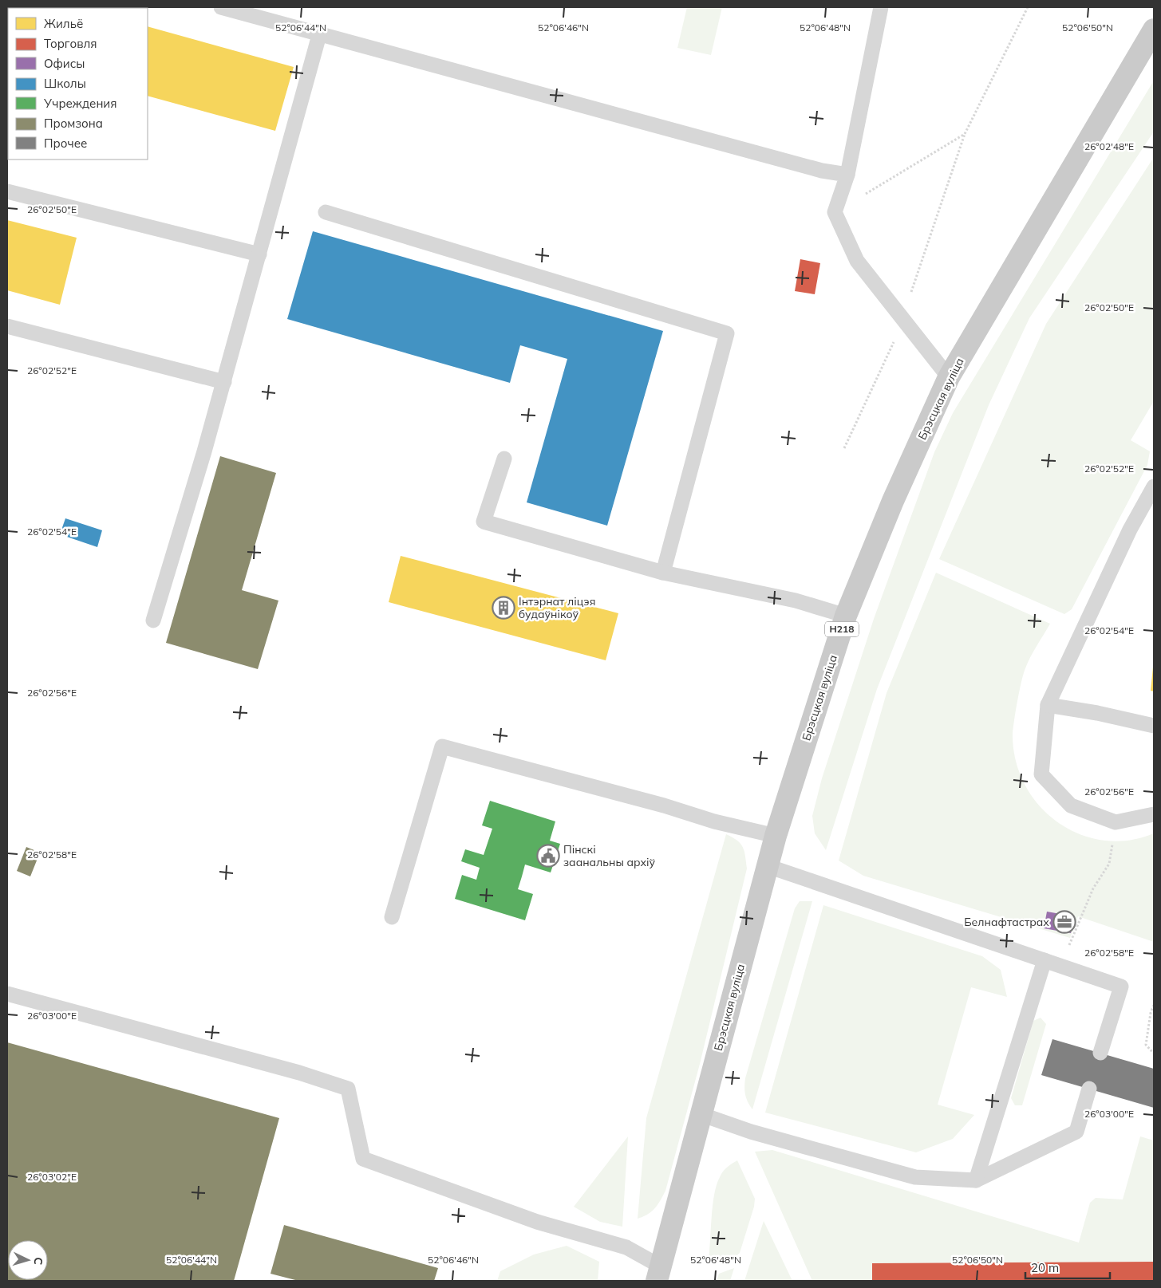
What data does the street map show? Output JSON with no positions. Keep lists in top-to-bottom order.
{
  "streets": {
    "main road": ["Брэсцкая вуліца", "Н218"]
  },
  "places": {
    "building": ["Інтэрнат ліцэя будаўнікоў"],
    "public building": ["Пінскі заанальны архіў"],
    "office": ["Белнафтастрах"]
  },
  "legend": [
    "Жильё",
    "Торговля",
    "Офисы",
    "Школы",
    "Учреждения",
    "Промзона",
    "Прочее"
  ],
  "scale_bar": "20 m",
  "north": "right",
  "coordinates": [
    "52°06'44\"N",
    "52°06'46\"N",
    "52°06'48\"N",
    "52°06'50\"N",
    "26°02'48\"E",
    "26°02'50\"E",
    "26°02'52\"E",
    "26°02'54\"E",
    "26°02'56\"E",
    "26°02'58\"E",
    "26°03'00\"E",
    "26°03'02\"E"
  ]
}
